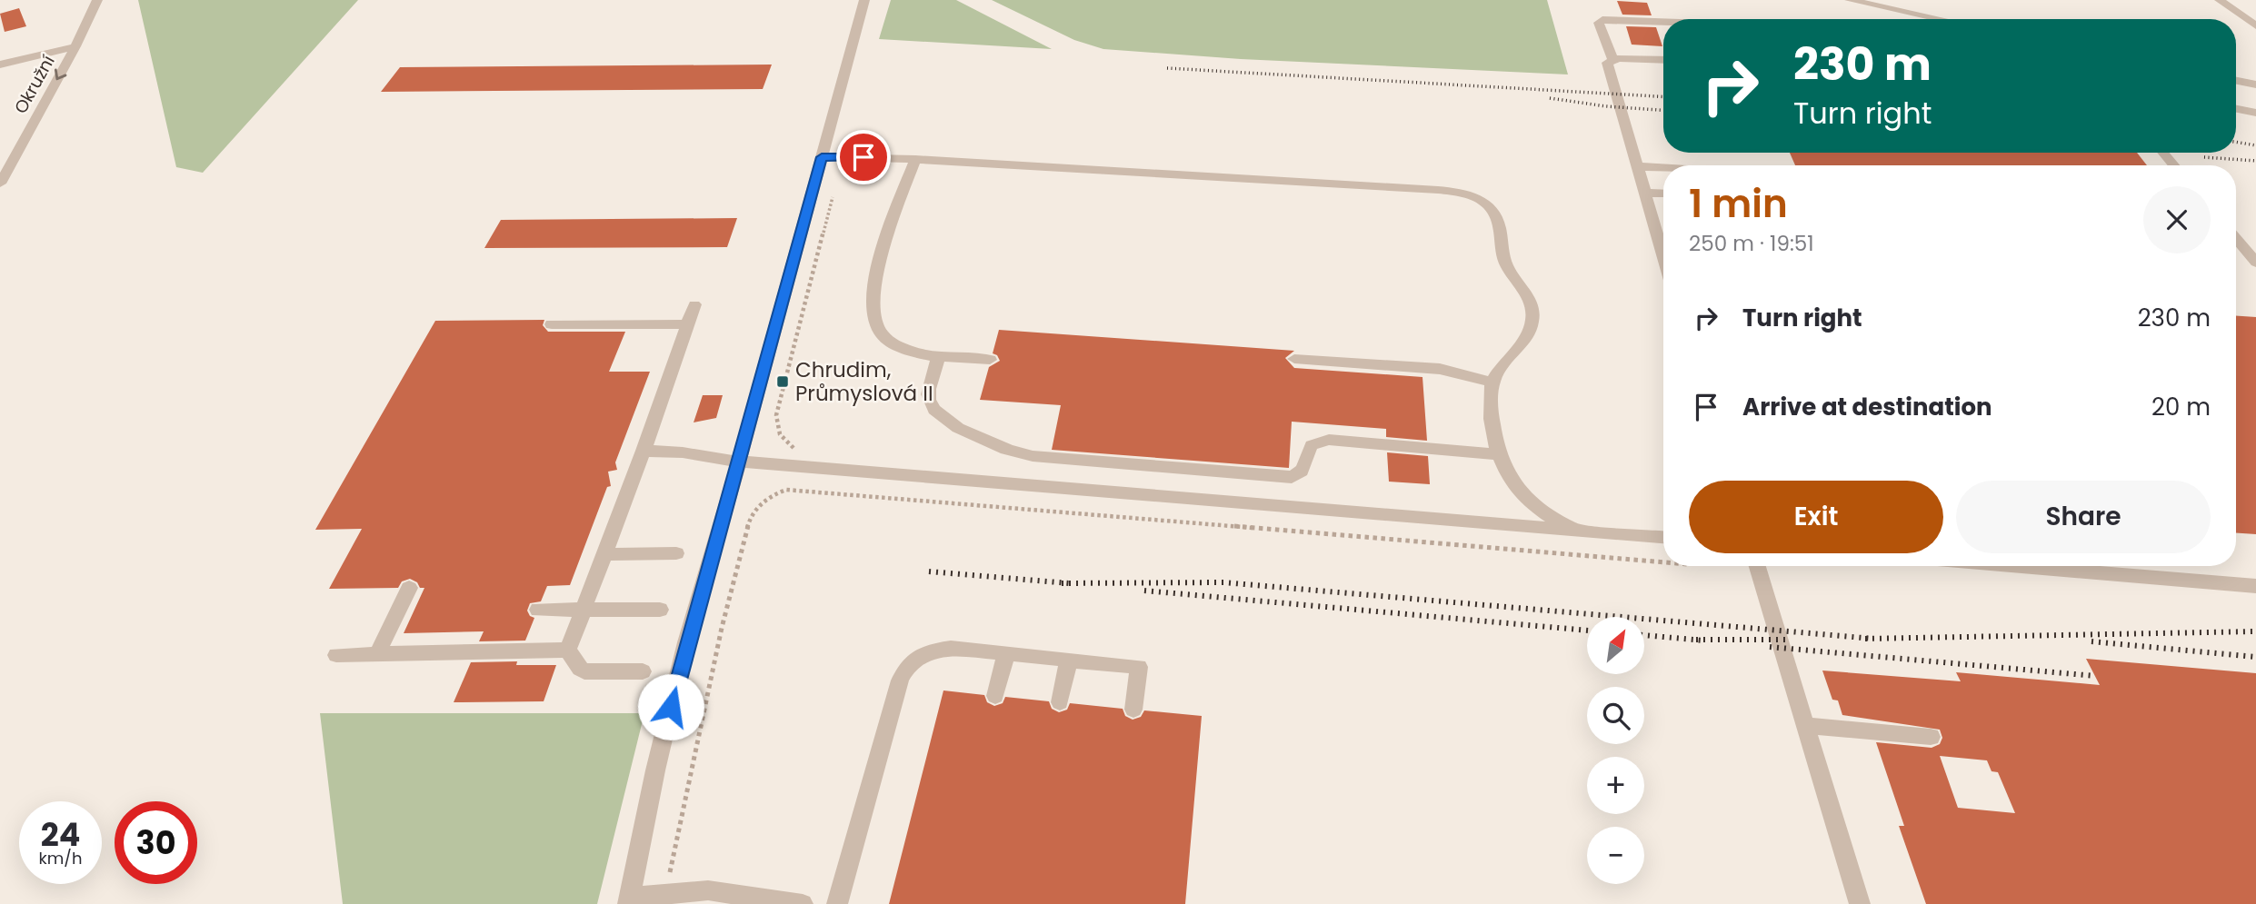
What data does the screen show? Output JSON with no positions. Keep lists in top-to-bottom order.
{
  "streets": {
    "street": ["Okružní"]
  },
  "one_way": ["Okružní"],
  "places": {
    "transit": ["Chrudim, Průmyslová II"]
  },
  "north": "top right",
  "page": {
    "turn": ["230 m", "Turn right"],
    "heading": ["1 min", "250 m · 19:51"],
    "list": [
      {
        "name": "Turn right",
        "value": "230 m"
      },
      {
        "name": "Arrive at destination",
        "value": "20 m"
      }
    ],
    "buttons": ["Exit", "Share"],
    "map_buttons": ["+", "−"],
    "speed": "24 km/h",
    "limit": "30"
  }
}
